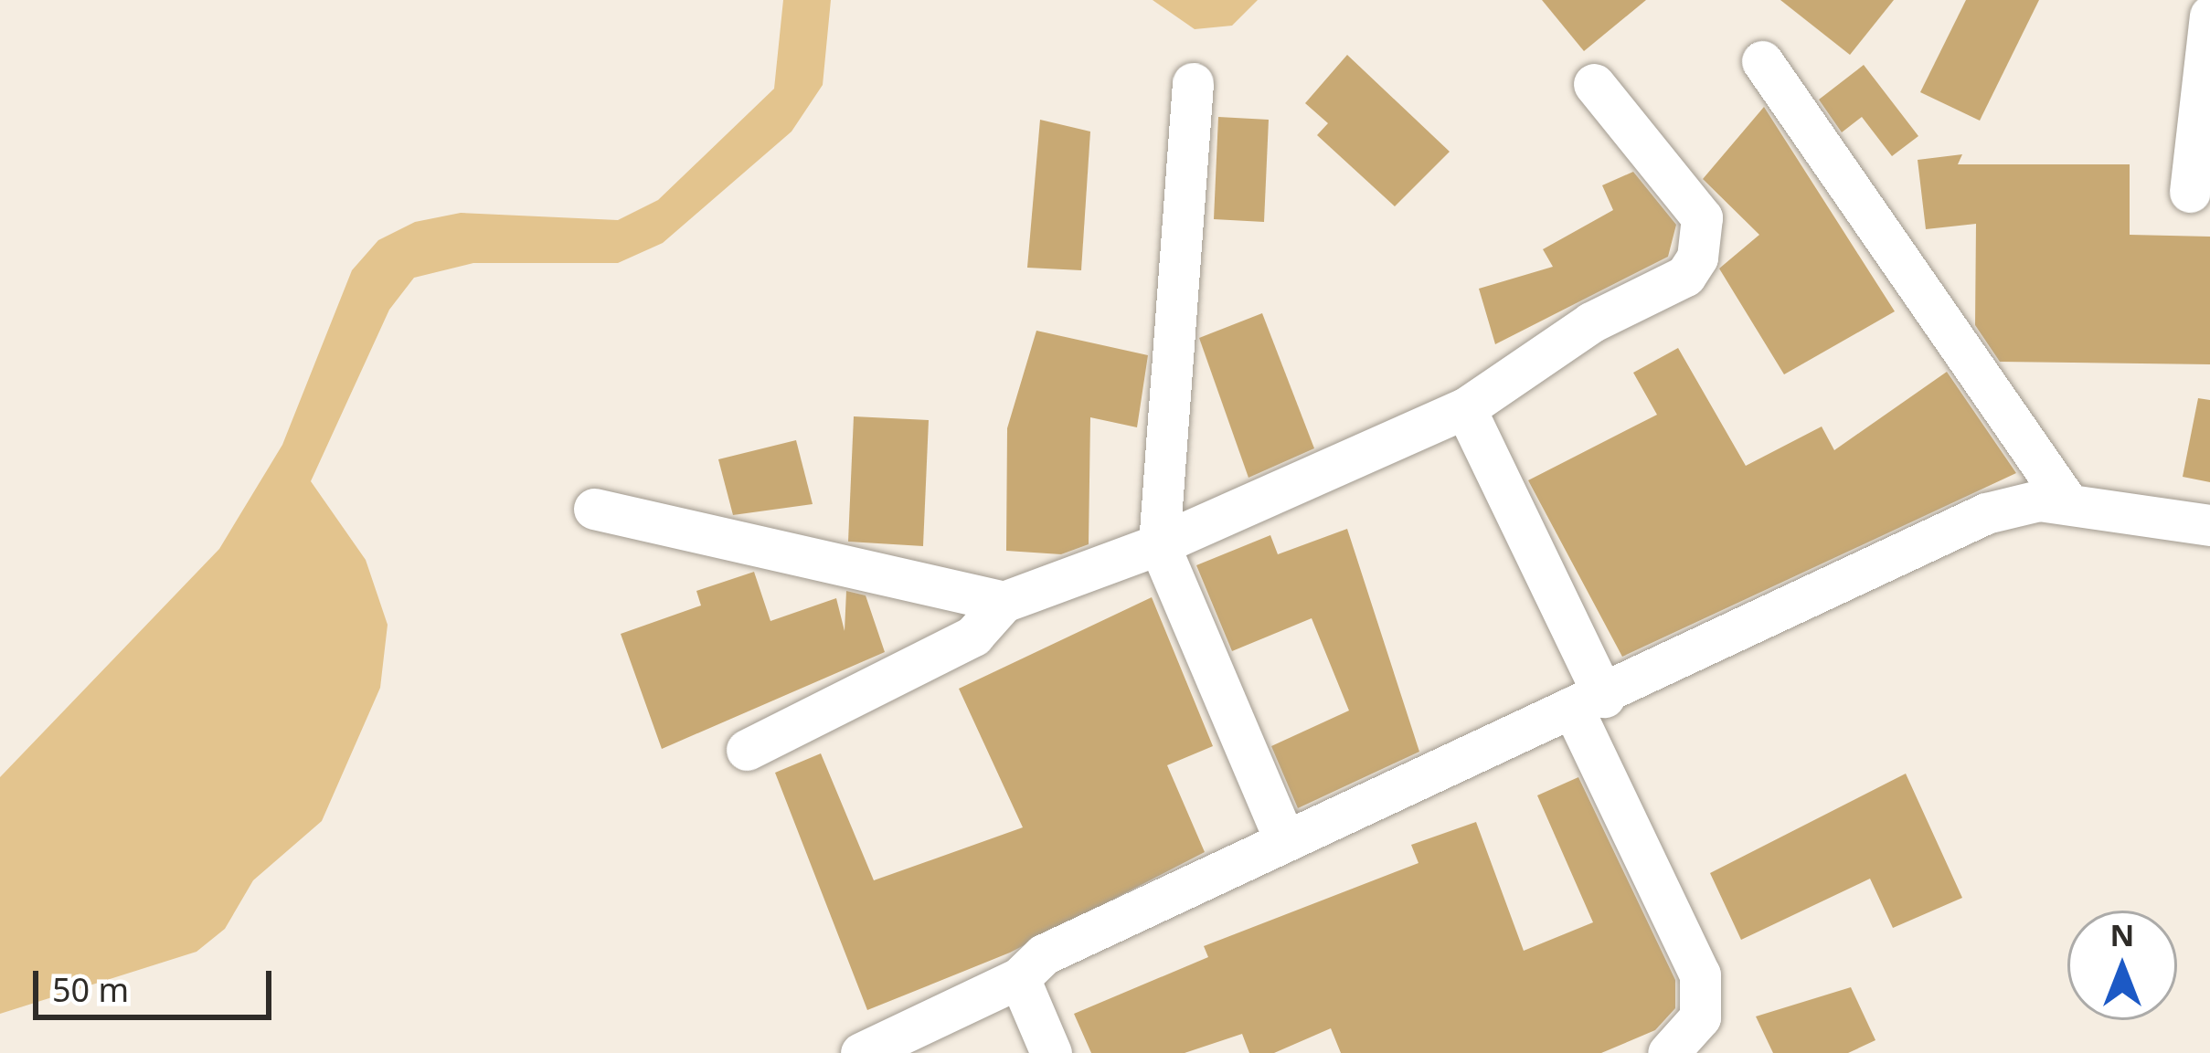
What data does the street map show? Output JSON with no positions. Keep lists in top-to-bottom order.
{
  "scale_bar": "50 m",
  "north": "top"
}
